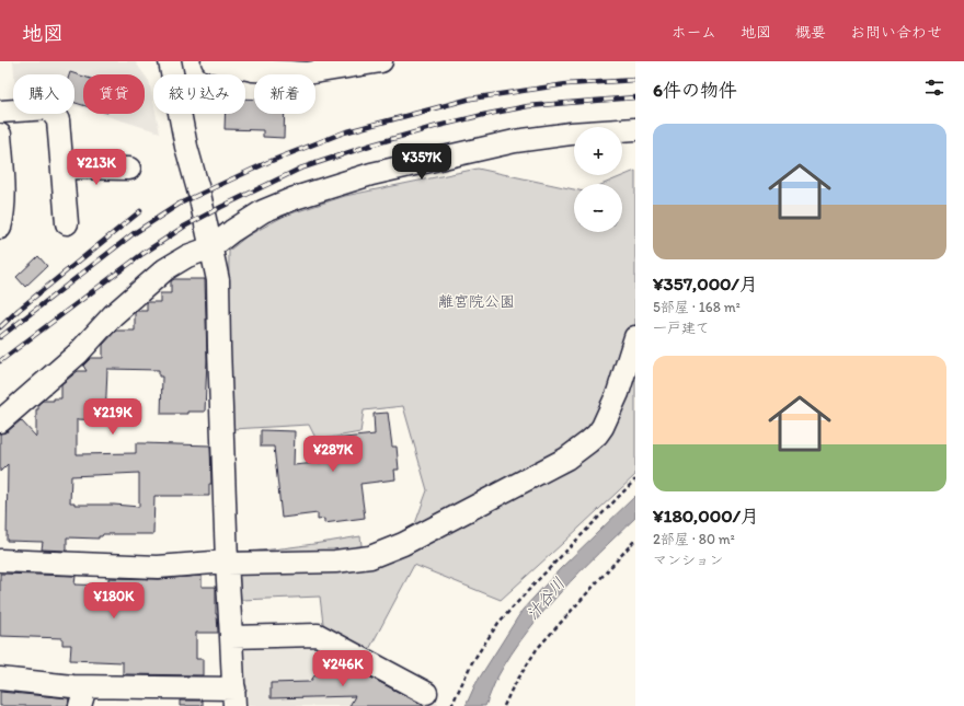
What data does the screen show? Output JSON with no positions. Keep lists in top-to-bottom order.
{
  "water": ["汁谷川"],
  "parks": ["離宮院公園"],
  "page": {
    "header": "地図",
    "nav": [
      "ホーム",
      "地図",
      "概要",
      "お問い合わせ"
    ],
    "heading": "6件の物件",
    "chip": [
      "購入",
      "賃貸",
      "絞り込み",
      "新着"
    ],
    "list": [
      {
        "name": "¥357,000/月",
        "note": "5部屋 · 168 m² · 一戸建て"
      },
      {
        "name": "¥180,000/月",
        "note": "2部屋 · 80 m² · マンション"
      }
    ],
    "map_buttons": ["+", "−"],
    "price": [
      "¥357K",
      "¥213K",
      "¥219K",
      "¥287K",
      "¥180K",
      "¥246K"
    ]
  }
}
